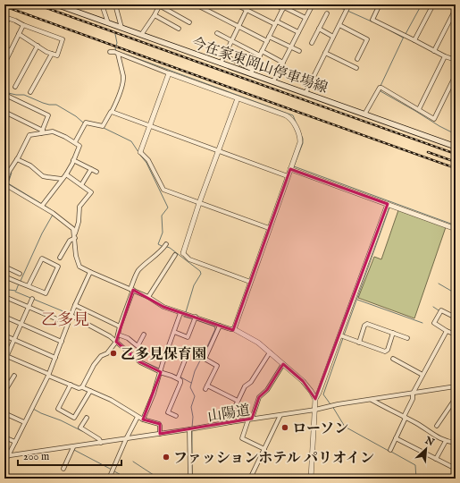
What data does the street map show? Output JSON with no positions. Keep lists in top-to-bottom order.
{
  "streets": {
    "main road": ["今在家東岡山停車場線"],
    "street": ["山陽道"]
  },
  "districts": ["乙多見"],
  "places": ["乙多見保育園", "ローソン", "ファッションホテル パリオイン"],
  "scale_bar": "200 m",
  "north": "top right"
}
